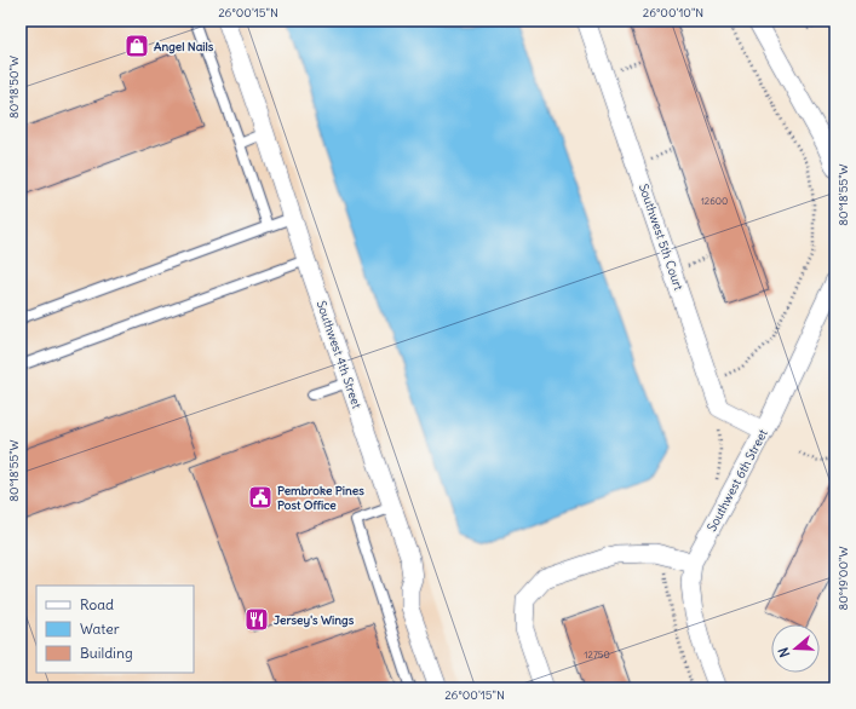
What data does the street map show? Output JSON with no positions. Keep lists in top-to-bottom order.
{
  "streets": {
    "street": ["Southwest 5th Court", "Southwest 4th Street", "Southwest 6th Street"]
  },
  "crossings": [
    ["Southwest 5th Court", "Southwest 6th Street"]
  ],
  "places": {
    "shop": ["Angel Nails"],
    "public building": ["Pembroke Pines Post Office"],
    "restaurant": ["Jersey's Wings"]
  },
  "house_numbers": ["12600", "12750"],
  "legend": ["Road", "Water", "Building"],
  "north": "left",
  "coordinates": [
    "26°00'15\"N",
    "26°00'10\"N",
    "80°18'50\"W",
    "80°18'55\"W",
    "80°19'00\"W"
  ]
}
